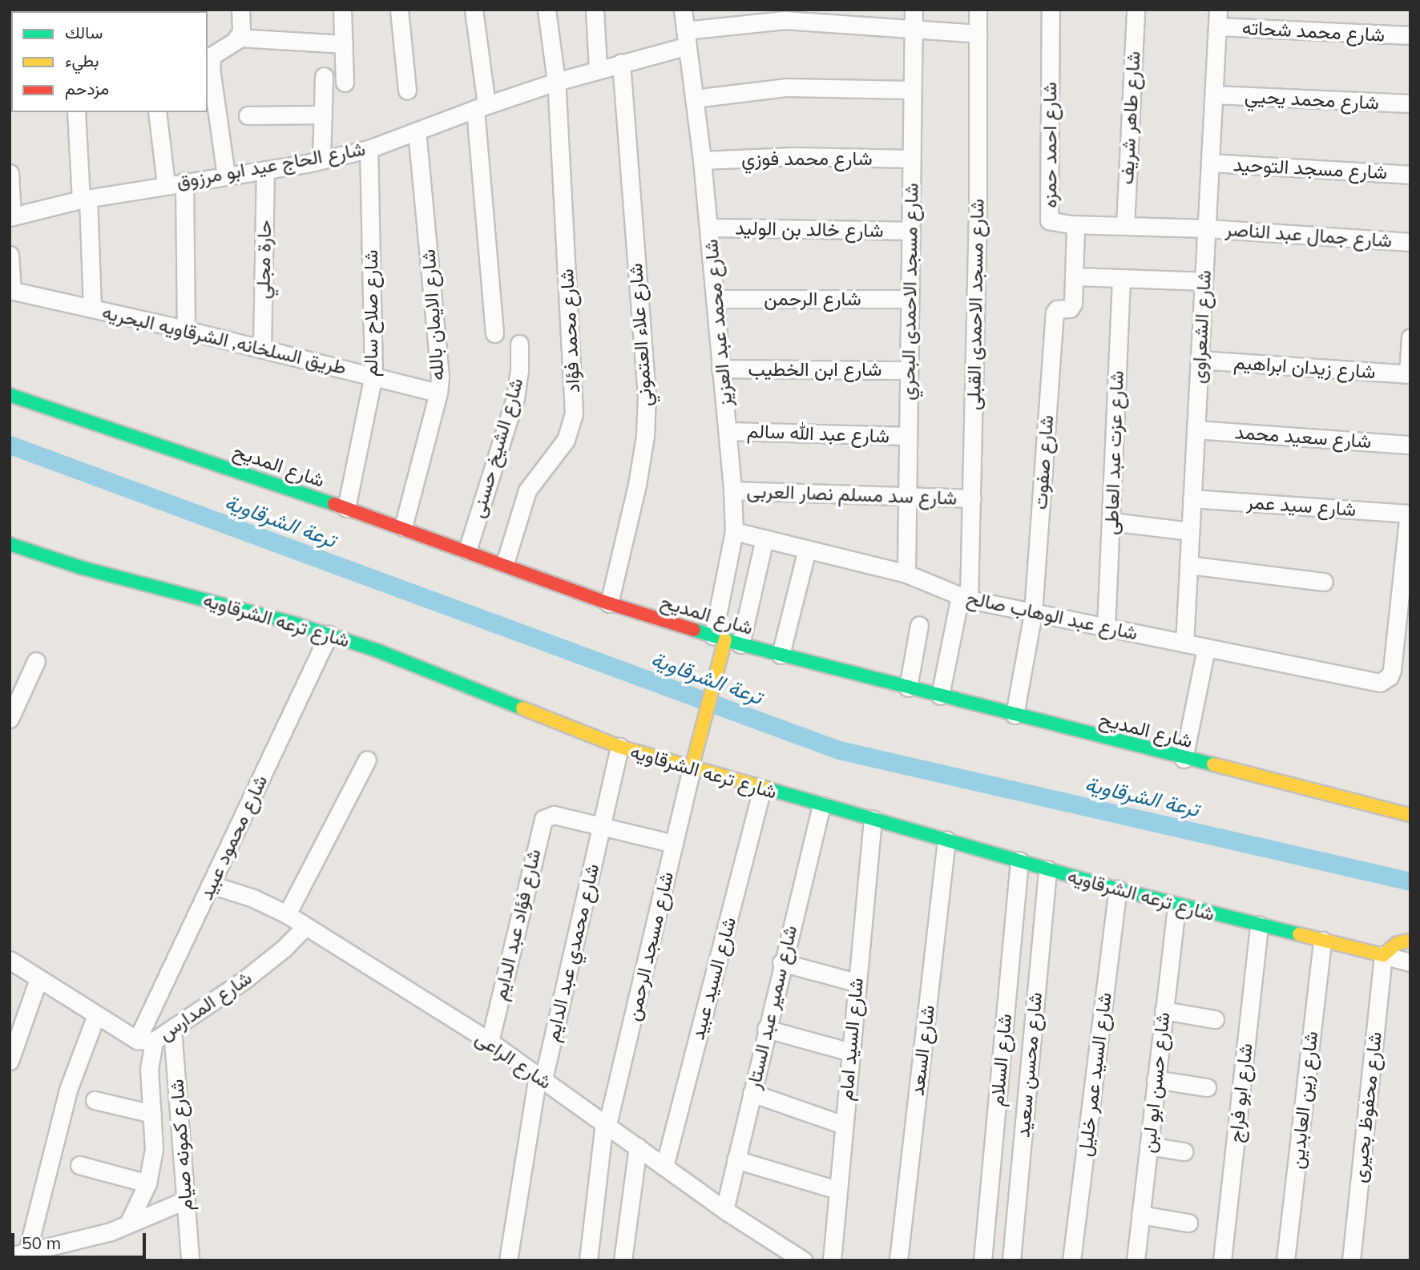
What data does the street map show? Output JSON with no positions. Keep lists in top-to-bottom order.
{
  "streets": {
    "main road": ["شارع المديح", "شارع ترعه الشرقاويه"],
    "street": [
      "شارع محمد شحاته",
      "شارع محمد يحيي",
      "شارع طاهر شريف",
      "شارع احمد حمزه",
      "شارع محمد فوزي",
      "شارع الحاج عيد ابو مرزوق",
      "شارع مسجد التوحيد",
      "شارع خالد بن الوليد",
      "شارع جمال عبد الناصر",
      "حارة مجلي",
      "شارع مسجد الاحمدى البحري",
      "شارع الرحمن",
      "شارع مسجد الاحمدى القبلى",
      "شارع صلاح سالم",
      "شارع الايمان بالله",
      "شارع محمد عبد العزيز",
      "شارع الشعراوى",
      "شارع محمد فؤاد",
      "شارع علاء العتموني",
      "طريق السلخانه, الشرقاويه البحريه",
      "شارع زيدان ابراهيم",
      "شارع ابن الخطيب",
      "شارع عبد الله سالم",
      "شارع سعيد محمد",
      "شارع الشيخ حسنى",
      "شارع عزت عبد العاطى",
      "شارع صفوت",
      "شارع سد مسلم نصار العربى",
      "شارع سيد عمر",
      "شارع عبد الوهاب صالح",
      "شارع محمود عبيد",
      "شارع فؤاد عبد الدايم",
      "شارع مسجد الرحمن",
      "شارع محمدي عبد الدايم",
      "شارع السيد عبيد",
      "شارع المدارس",
      "شارع سمير عبد الستار",
      "شارع السيد امام",
      "شارع السعد",
      "شارع الراعى",
      "شارع السلام",
      "شارع محسن سعيد",
      "شارع السيد عمر خليل",
      "شارع حسن ابو لبن",
      "شارع ابو فراج",
      "شارع زين العابدين",
      "شارع محفوظ بحيرى",
      "شارع كمونه صيام"
    ]
  },
  "crossings": [
    ["شارع محمد شحاته", "شارع الشعراوى"],
    ["شارع محمد يحيي", "شارع الشعراوى"],
    ["شارع طاهر شريف", "شارع جمال عبد الناصر"],
    ["شارع احمد حمزه", "شارع جمال عبد الناصر"],
    ["شارع احمد حمزه", "شارع صفوت"],
    ["شارع محمد فوزي", "شارع مسجد الاحمدى البحري"],
    ["شارع محمد فوزي", "شارع محمد عبد العزيز"],
    ["شارع الحاج عيد ابو مرزوق", "حارة مجلي"],
    ["شارع الحاج عيد ابو مرزوق", "شارع مسجد الاحمدى البحري"],
    ["شارع الحاج عيد ابو مرزوق", "شارع مسجد الاحمدى القبلى"],
    ["شارع الحاج عيد ابو مرزوق", "شارع صلاح سالم"],
    ["شارع الحاج عيد ابو مرزوق", "شارع الايمان بالله"],
    ["شارع الحاج عيد ابو مرزوق", "شارع محمد عبد العزيز"],
    ["شارع الحاج عيد ابو مرزوق", "شارع محمد فؤاد"],
    ["شارع الحاج عيد ابو مرزوق", "شارع علاء العتموني"],
    ["شارع مسجد التوحيد", "شارع الشعراوى"],
    ["شارع خالد بن الوليد", "شارع مسجد الاحمدى البحري"],
    ["شارع خالد بن الوليد", "شارع محمد عبد العزيز"],
    ["شارع جمال عبد الناصر", "شارع الشعراوى"],
    ["حارة مجلي", "طريق السلخانه, الشرقاويه البحريه"],
    ["شارع مسجد الاحمدى البحري", "شارع الرحمن"],
    ["شارع مسجد الاحمدى البحري", "شارع ابن الخطيب"],
    ["شارع مسجد الاحمدى البحري", "شارع عبد الله سالم"],
    ["شارع مسجد الاحمدى البحري", "شارع سد مسلم نصار العربى"],
    ["شارع مسجد الاحمدى البحري", "شارع عبد الوهاب صالح"],
    ["شارع الرحمن", "شارع محمد عبد العزيز"],
    ["شارع مسجد الاحمدى القبلى", "شارع المديح"],
    ["شارع مسجد الاحمدى القبلى", "شارع سد مسلم نصار العربى"],
    ["شارع مسجد الاحمدى القبلى", "شارع عبد الوهاب صالح"],
    ["شارع صلاح سالم", "طريق السلخانه, الشرقاويه البحريه"],
    ["شارع صلاح سالم", "شارع المديح"],
    ["شارع الايمان بالله", "طريق السلخانه, الشرقاويه البحريه"],
    ["شارع الايمان بالله", "شارع المديح"],
    ["شارع محمد عبد العزيز", "شارع ابن الخطيب"],
    ["شارع محمد عبد العزيز", "شارع عبد الله سالم"],
    ["شارع محمد عبد العزيز", "شارع المديح"],
    ["شارع محمد عبد العزيز", "شارع سد مسلم نصار العربى"],
    ["شارع محمد عبد العزيز", "شارع عبد الوهاب صالح"],
    ["شارع الشعراوى", "شارع زيدان ابراهيم"],
    ["شارع الشعراوى", "شارع سعيد محمد"],
    ["شارع الشعراوى", "شارع سيد عمر"],
    ["شارع الشعراوى", "شارع عبد الوهاب صالح"],
    ["شارع محمد فؤاد", "شارع المديح"],
    ["شارع علاء العتموني", "شارع المديح"],
    ["شارع الشيخ حسنى", "شارع المديح"],
    ["شارع عزت عبد العاطى", "شارع عبد الوهاب صالح"],
    ["شارع صفوت", "شارع المديح"],
    ["شارع صفوت", "شارع عبد الوهاب صالح"],
    ["شارع سيد عمر", "شارع عبد الوهاب صالح"],
    ["شارع ترعه الشرقاويه", "شارع محمود عبيد"],
    ["شارع ترعه الشرقاويه", "شارع مسجد الرحمن"],
    ["شارع ترعه الشرقاويه", "شارع محمدي عبد الدايم"],
    ["شارع ترعه الشرقاويه", "شارع السيد عبيد"],
    ["شارع ترعه الشرقاويه", "شارع سمير عبد الستار"],
    ["شارع ترعه الشرقاويه", "شارع السيد امام"],
    ["شارع ترعه الشرقاويه", "شارع السعد"],
    ["شارع ترعه الشرقاويه", "شارع السلام"],
    ["شارع ترعه الشرقاويه", "شارع محسن سعيد"],
    ["شارع ترعه الشرقاويه", "شارع السيد عمر خليل"],
    ["شارع ترعه الشرقاويه", "شارع حسن ابو لبن"],
    ["شارع ترعه الشرقاويه", "شارع ابو فراج"],
    ["شارع ترعه الشرقاويه", "شارع زين العابدين"],
    ["شارع ترعه الشرقاويه", "شارع محفوظ بحيرى"],
    ["شارع محمود عبيد", "شارع المدارس"],
    ["شارع محمود عبيد", "شارع الراعى"],
    ["شارع فؤاد عبد الدايم", "شارع محمدي عبد الدايم"],
    ["شارع فؤاد عبد الدايم", "شارع الراعى"],
    ["شارع مسجد الرحمن", "شارع الراعى"],
    ["شارع محمدي عبد الدايم", "شارع الراعى"],
    ["شارع السيد عبيد", "شارع الراعى"],
    ["شارع المدارس", "شارع الراعى"],
    ["شارع المدارس", "شارع كمونه صيام"],
    ["شارع سمير عبد الستار", "شارع الراعى"]
  ],
  "water": ["ترعة الشرقاوية"],
  "legend": ["سالك", "بطيء", "مزدحم"],
  "scale_bar": "50 m"
}
